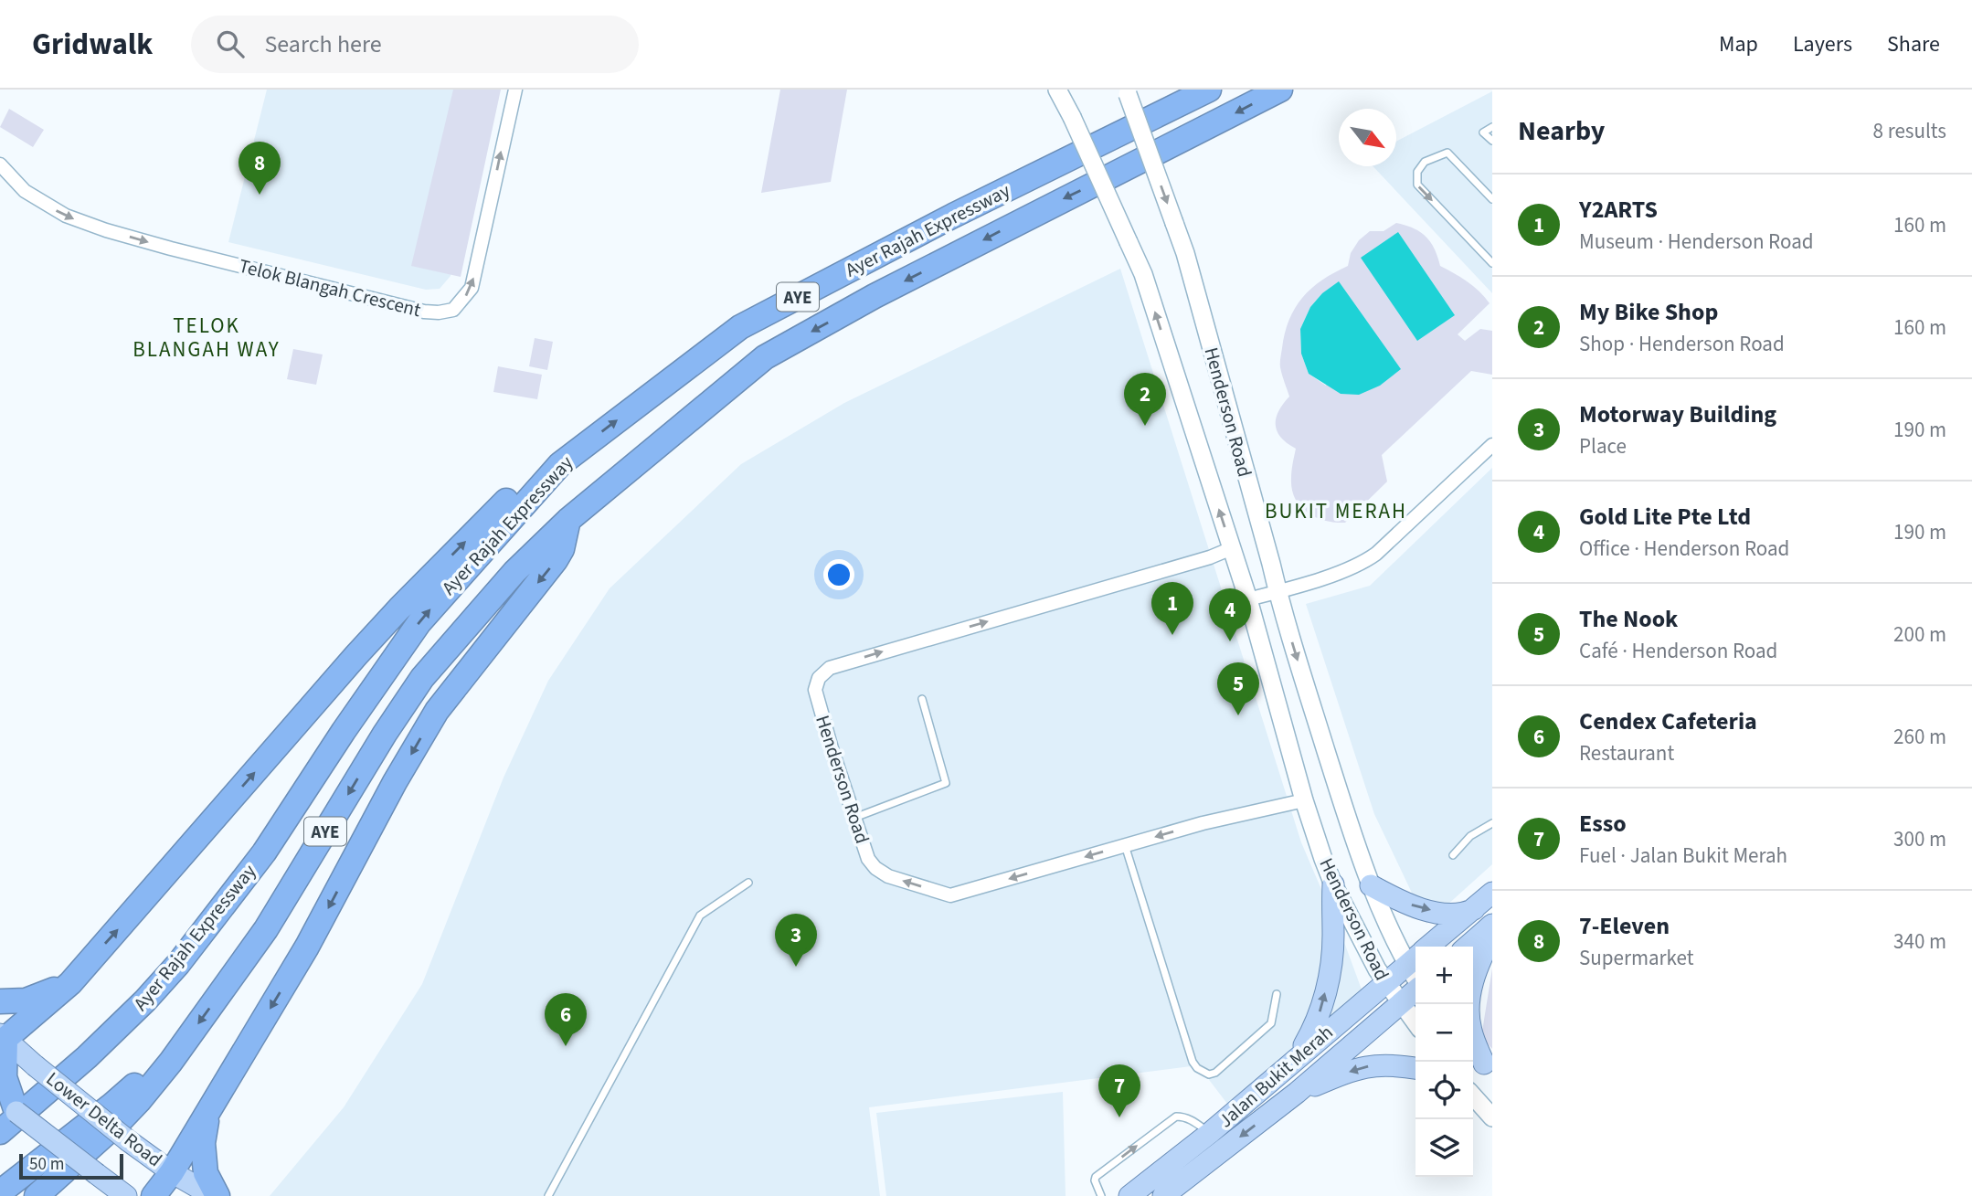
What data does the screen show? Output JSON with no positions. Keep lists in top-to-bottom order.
{
  "streets": {
    "highway": ["Ayer Rajah Expressway", "AYE"],
    "main road": ["Henderson Road", "Jalan Bukit Merah", "Lower Delta Road"],
    "street": ["Telok Blangah Crescent"]
  },
  "crossings": [
    ["Henderson Road", "Jalan Bukit Merah"]
  ],
  "districts": ["TELOK BLANGAH WAY", "BUKIT MERAH"],
  "scale_bar": "50 m",
  "north": "bottom right",
  "page": {
    "header": "Gridwalk",
    "search": "Search here",
    "nav": ["Map", "Layers", "Share"],
    "heading": ["Nearby", "8 results"],
    "pins": [
      "8",
      "2",
      "1",
      "4",
      "5",
      "3",
      "6",
      "7"
    ],
    "list": [
      {
        "mark": "1",
        "name": "Y2ARTS",
        "note": "Museum · Henderson Road",
        "value": "160 m"
      },
      {
        "mark": "2",
        "name": "My Bike Shop",
        "note": "Shop · Henderson Road",
        "value": "160 m"
      },
      {
        "mark": "3",
        "name": "Motorway Building",
        "note": "Place",
        "value": "190 m"
      },
      {
        "mark": "4",
        "name": "Gold Lite Pte Ltd",
        "note": "Office · Henderson Road",
        "value": "190 m"
      },
      {
        "mark": "5",
        "name": "The Nook",
        "note": "Café · Henderson Road",
        "value": "200 m"
      },
      {
        "mark": "6",
        "name": "Cendex Cafeteria",
        "note": "Restaurant",
        "value": "260 m"
      },
      {
        "mark": "7",
        "name": "Esso",
        "note": "Fuel · Jalan Bukit Merah",
        "value": "300 m"
      },
      {
        "mark": "8",
        "name": "7-Eleven",
        "note": "Supermarket",
        "value": "340 m"
      }
    ],
    "map_buttons": ["+", "−"],
    "scale": "50 m"
  }
}
